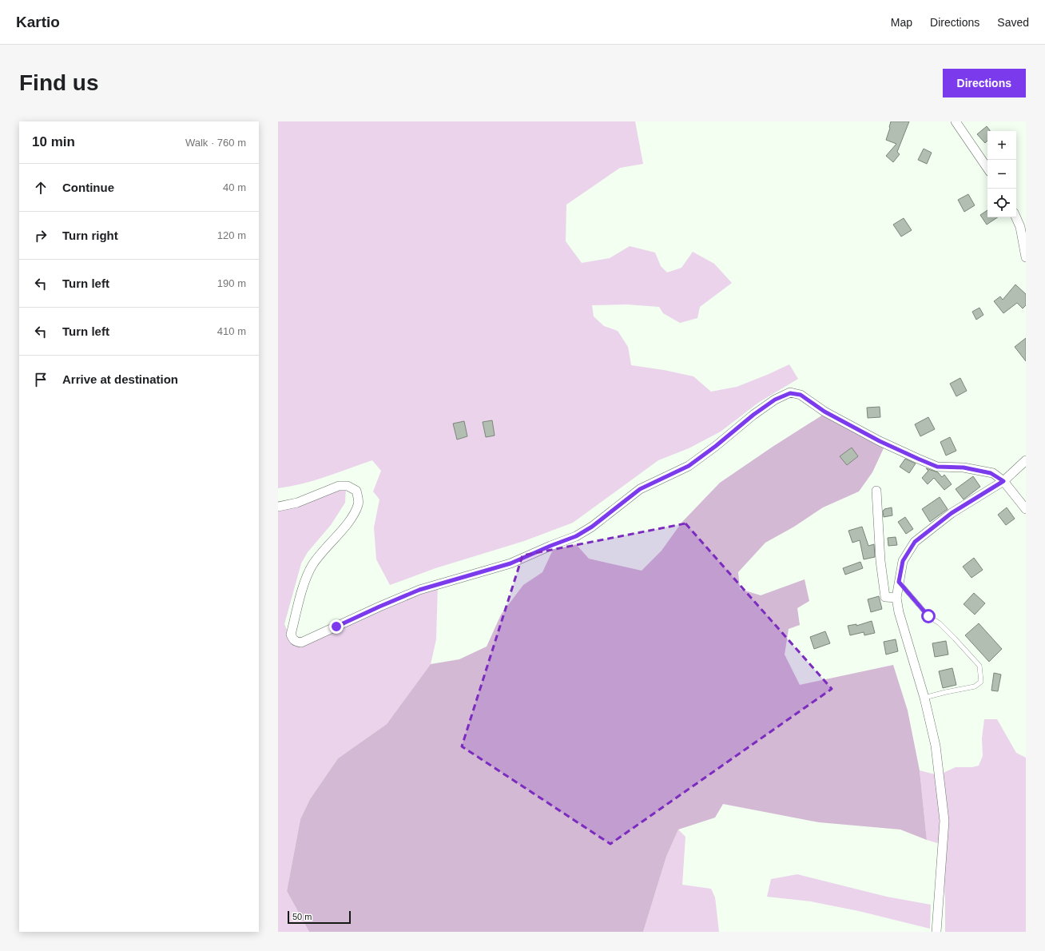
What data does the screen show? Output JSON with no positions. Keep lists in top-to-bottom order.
{
  "scale_bar": "50 m",
  "page": {
    "header": "Kartio",
    "nav": ["Map", "Directions", "Saved"],
    "buttons": "Directions",
    "title": "Find us",
    "heading": ["10 min", "Walk · 760 m"],
    "map_buttons": ["+", "−"],
    "list": [
      ["Continue", "40 m"],
      ["Turn right", "120 m"],
      ["Turn left", "190 m"],
      ["Turn left", "410 m"],
      "Arrive at destination"
    ],
    "scale": "50 m"
  }
}
